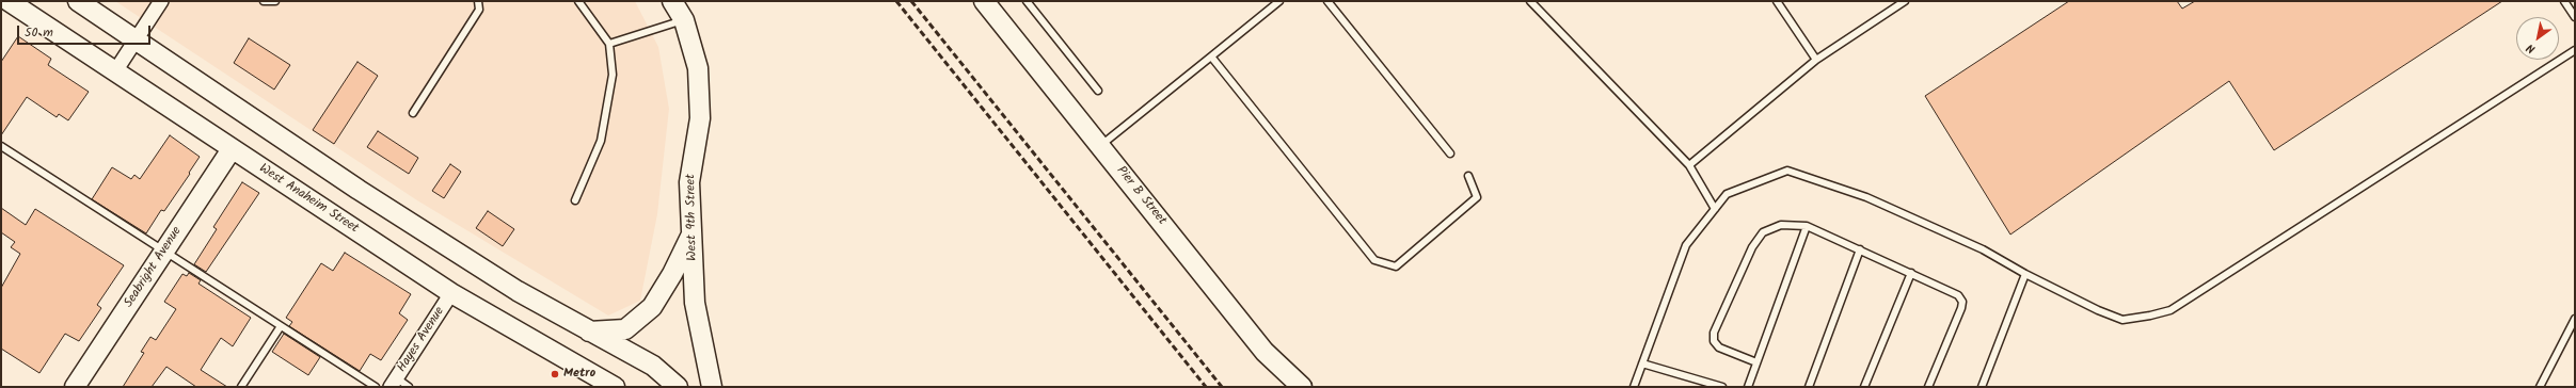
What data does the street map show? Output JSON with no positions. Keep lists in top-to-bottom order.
{
  "streets": {
    "main road": [
      "Pier B Street",
      "West Anaheim Street",
      "West 9th Street",
      "Seabright Avenue"
    ],
    "street": ["Hayes Avenue"]
  },
  "crossings": [
    ["West Anaheim Street", "Seabright Avenue"],
    ["West Anaheim Street", "Hayes Avenue"]
  ],
  "places": ["Metro"],
  "scale_bar": "50 m",
  "north": "bottom left"
}
